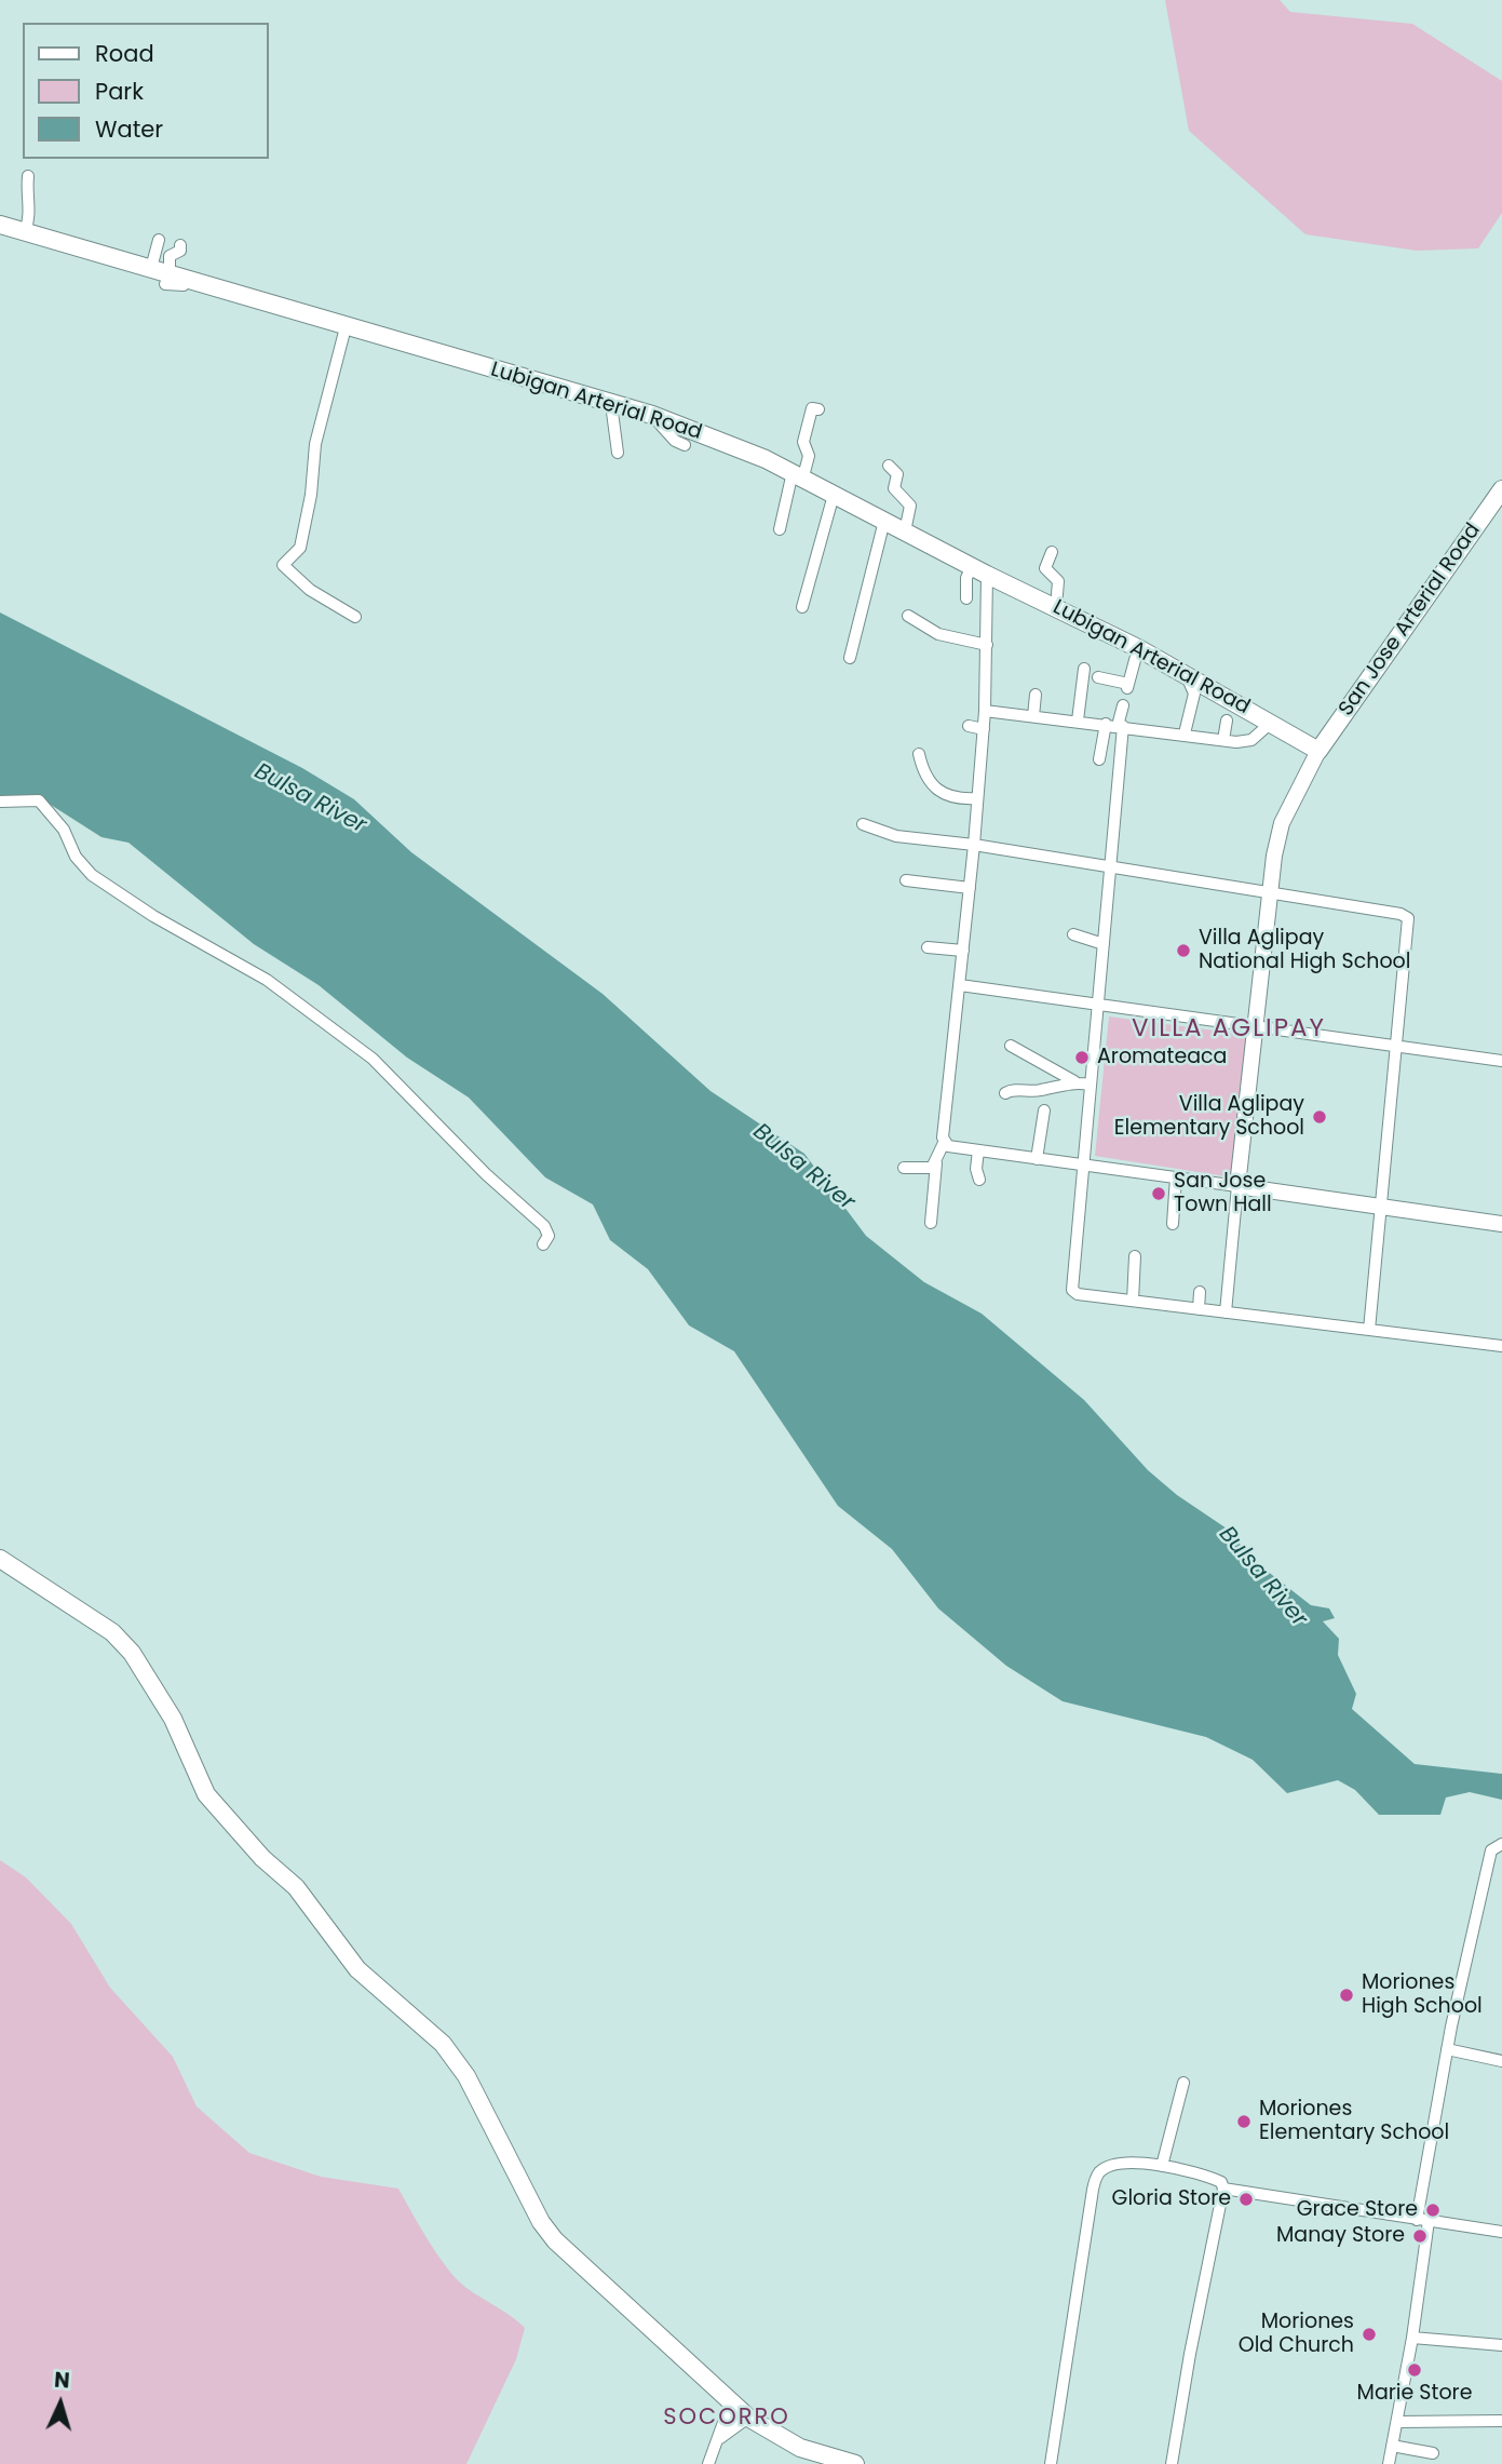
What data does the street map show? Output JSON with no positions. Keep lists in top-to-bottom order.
{
  "streets": {
    "main road": ["Lubigan Arterial Road", "San Jose Arterial Road"]
  },
  "crossings": [
    ["Lubigan Arterial Road", "San Jose Arterial Road"]
  ],
  "districts": ["VILLA AGLIPAY", "SOCORRO"],
  "water": ["Bulsa River"],
  "places": [
    "Villa Aglipay National High School",
    "Aromateaca",
    "Villa Aglipay Elementary School",
    "San Jose Town Hall",
    "Moriones High School",
    "Moriones Elementary School",
    "Gloria Store",
    "Grace Store",
    "Manay Store",
    "Moriones Old Church",
    "Marie Store"
  ],
  "legend": ["Road", "Park", "Water"],
  "north": "top"
}
